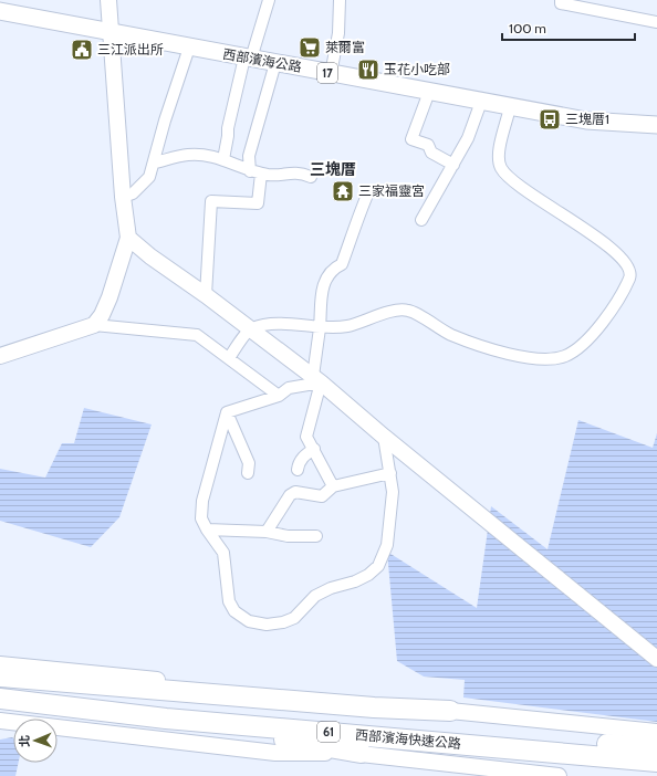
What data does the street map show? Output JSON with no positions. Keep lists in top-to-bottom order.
{
  "streets": {
    "highway": ["61", "西部濱海快速公路"],
    "main road": ["西部濱海公路", "17"]
  },
  "districts": ["三塊厝"],
  "places": {
    "supermarket": ["萊爾富"],
    "public building": ["三江派出所"],
    "restaurant": ["玉花小吃部"],
    "bus stop": ["三塊厝1"],
    "temple": ["三家福靈宮"]
  },
  "scale_bar": "100 m",
  "north": "left"
}
